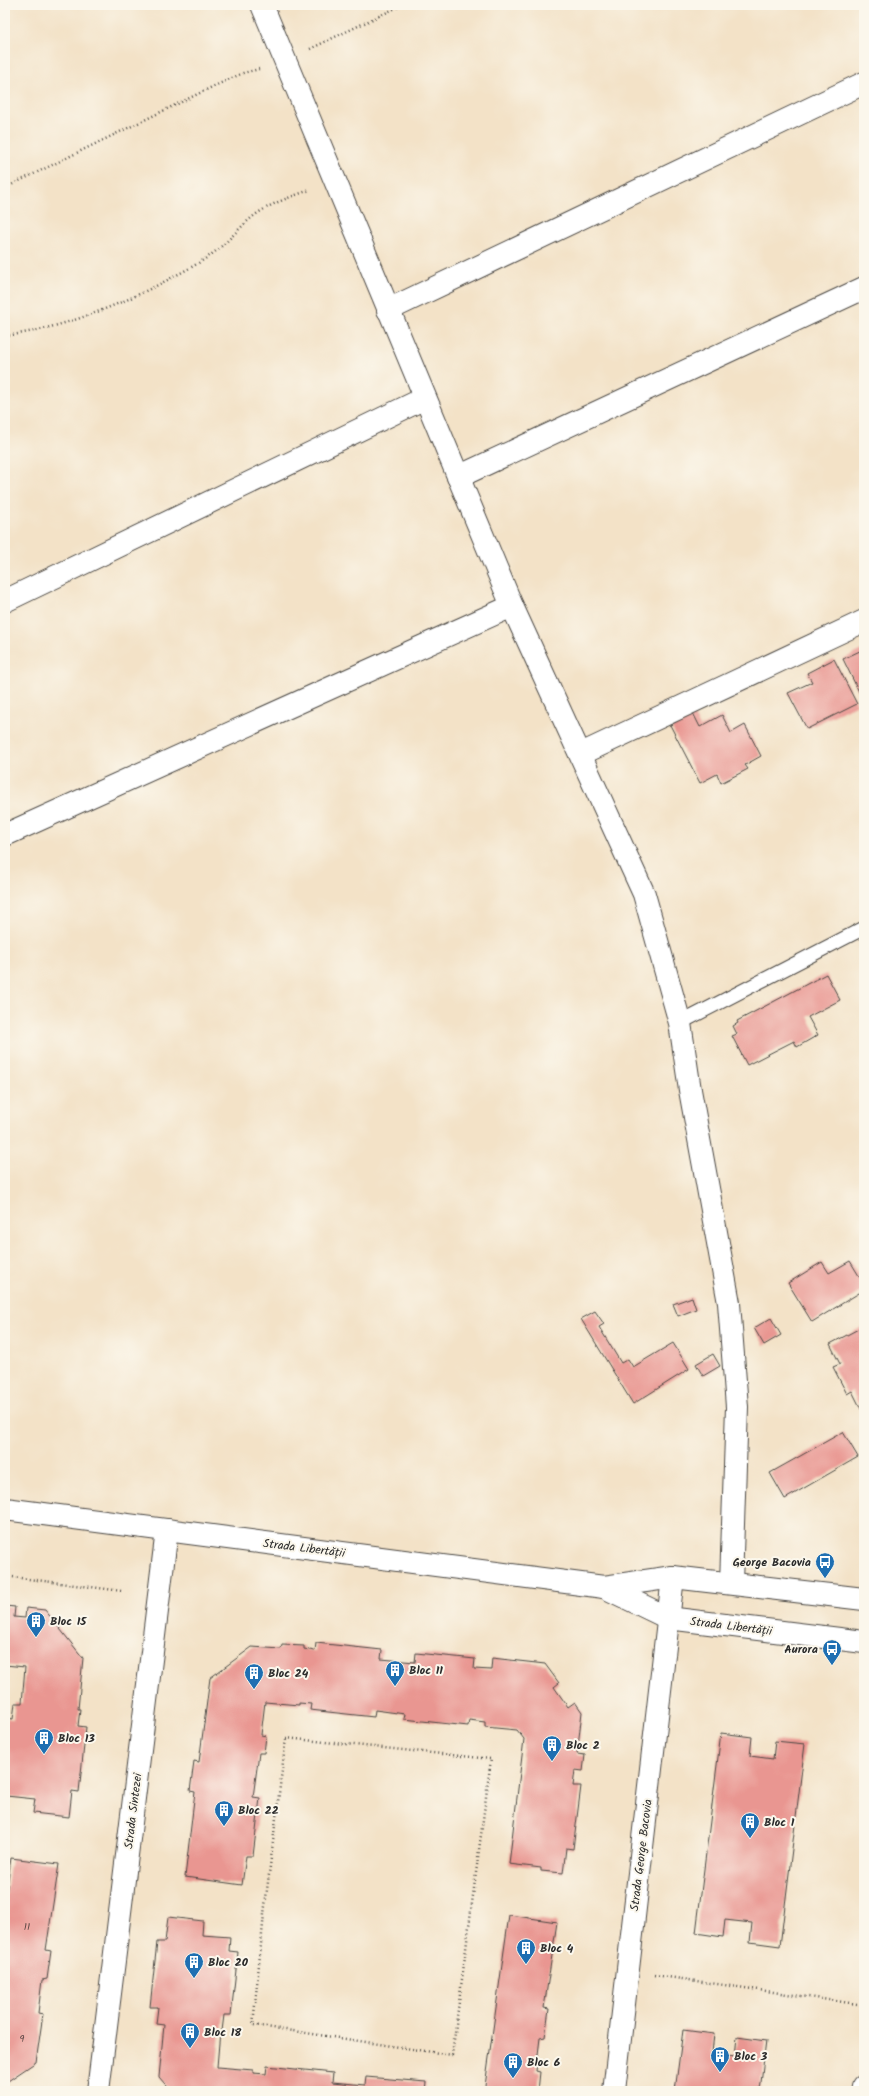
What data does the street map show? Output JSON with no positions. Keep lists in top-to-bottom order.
{
  "streets": {
    "street": ["Strada Libertății", "Strada Sintezei", "Strada George Bacovia"]
  },
  "crossings": [
    ["Strada Libertății", "Strada Sintezei"],
    ["Strada Libertății", "Strada George Bacovia"]
  ],
  "places": {
    "bus stop": ["George Bacovia", "Aurora"],
    "building": [
      "Bloc 15",
      "Bloc 11",
      "Bloc 24",
      "Bloc 13",
      "Bloc 2",
      "Bloc 22",
      "Bloc 1",
      "Bloc 4",
      "Bloc 20",
      "Bloc 18",
      "Bloc 3",
      "Bloc 6"
    ]
  },
  "house_numbers": ["11", "9"]
}
